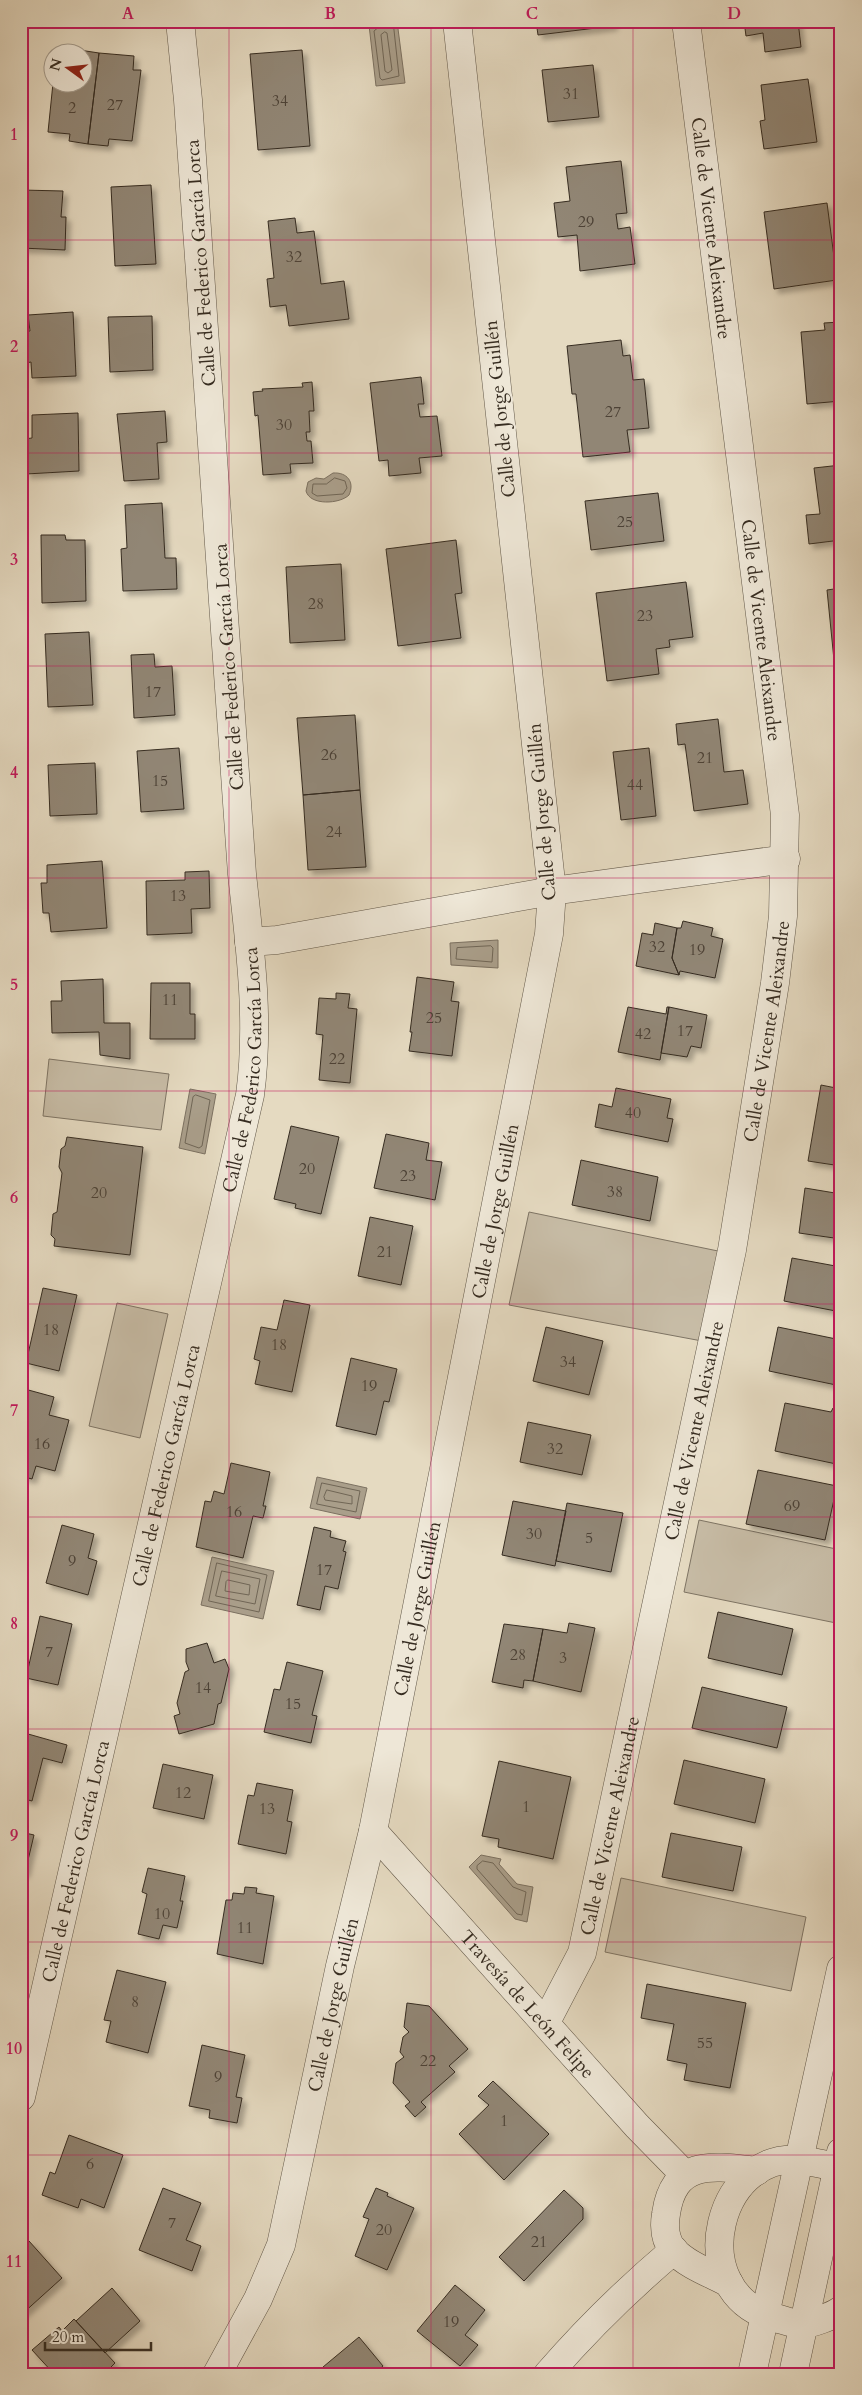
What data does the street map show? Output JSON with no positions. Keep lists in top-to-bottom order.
{
  "streets": {
    "street": [
      "Calle de Vicente Aleixandre",
      "Calle de Federico García Lorca",
      "Calle de Jorge Guillén",
      "Travesía de León Felipe"
    ]
  },
  "crossings": [
    ["Calle de Vicente Aleixandre", "Travesía de León Felipe"],
    ["Calle de Jorge Guillén", "Travesía de León Felipe"]
  ],
  "house_numbers": [
    "31",
    "34",
    "27",
    "2",
    "29",
    "32",
    "27",
    "30",
    "25",
    "28",
    "23",
    "17",
    "26",
    "21",
    "15",
    "44",
    "24",
    "13",
    "32",
    "19",
    "11",
    "25",
    "17",
    "42",
    "22",
    "40",
    "20",
    "23",
    "38",
    "20",
    "21",
    "18",
    "18",
    "34",
    "19",
    "16",
    "32",
    "69",
    "16",
    "30",
    "5",
    "9",
    "17",
    "7",
    "28",
    "3",
    "14",
    "15",
    "12",
    "1",
    "13",
    "10",
    "11",
    "8",
    "55",
    "22",
    "9",
    "1",
    "6",
    "7",
    "20",
    "21",
    "19"
  ],
  "scale_bar": "20 m",
  "north": "left",
  "grid": {
    "columns": [
      "A",
      "B",
      "C",
      "D"
    ],
    "rows": [
      "1",
      "2",
      "3",
      "4",
      "5",
      "6",
      "7",
      "8",
      "9",
      "10",
      "11"
    ]
  }
}
